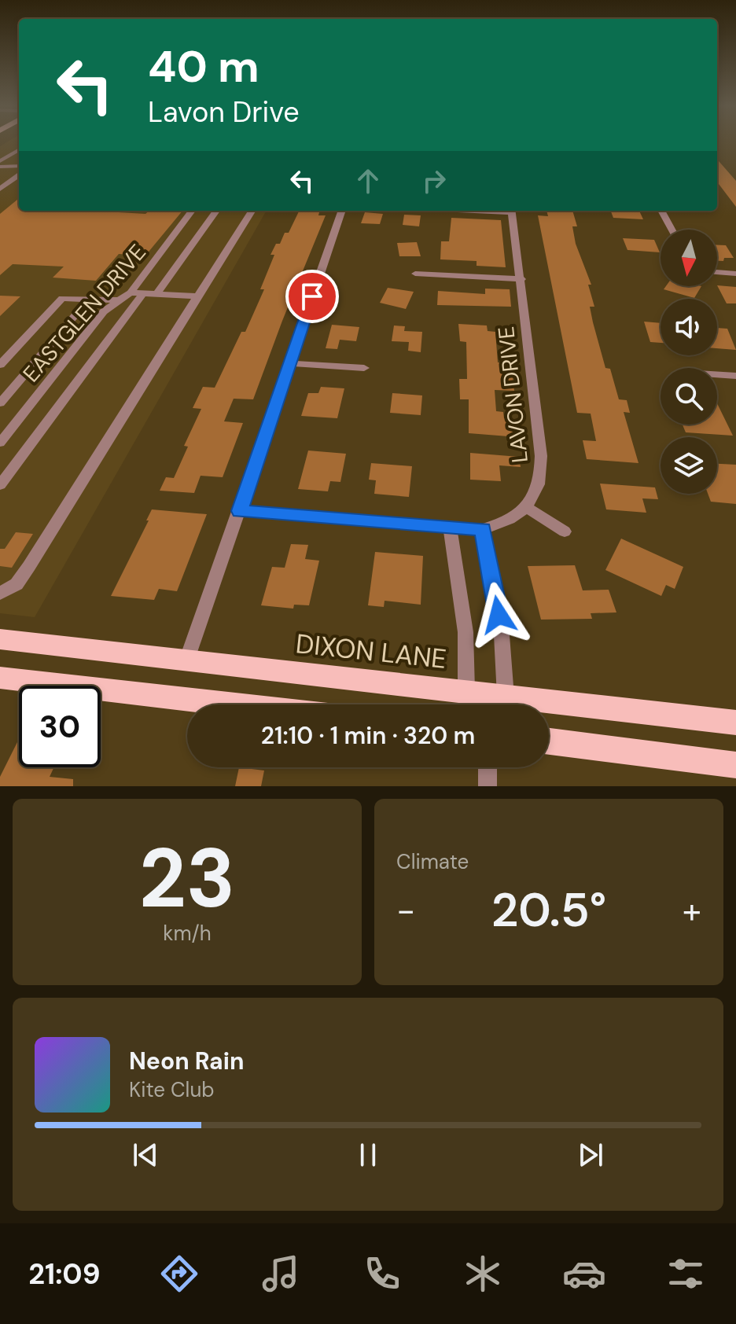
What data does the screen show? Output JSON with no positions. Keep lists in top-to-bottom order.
{
  "streets": {
    "main road": ["DIXON LANE"],
    "street": ["EASTGLEN DRIVE", "LAVON DRIVE"]
  },
  "north": "bottom",
  "page": {
    "turn": ["40 m", "Lavon Drive"],
    "limit": "30",
    "trip": "21:10 · 1 min · 320 m",
    "tile": [
      ["23", "km/h"],
      "Climate"
    ],
    "heat": ["−", "20.5°", "+"],
    "song": ["Neon Rain", "Kite Club"],
    "tabs": "21:09"
  }
}
